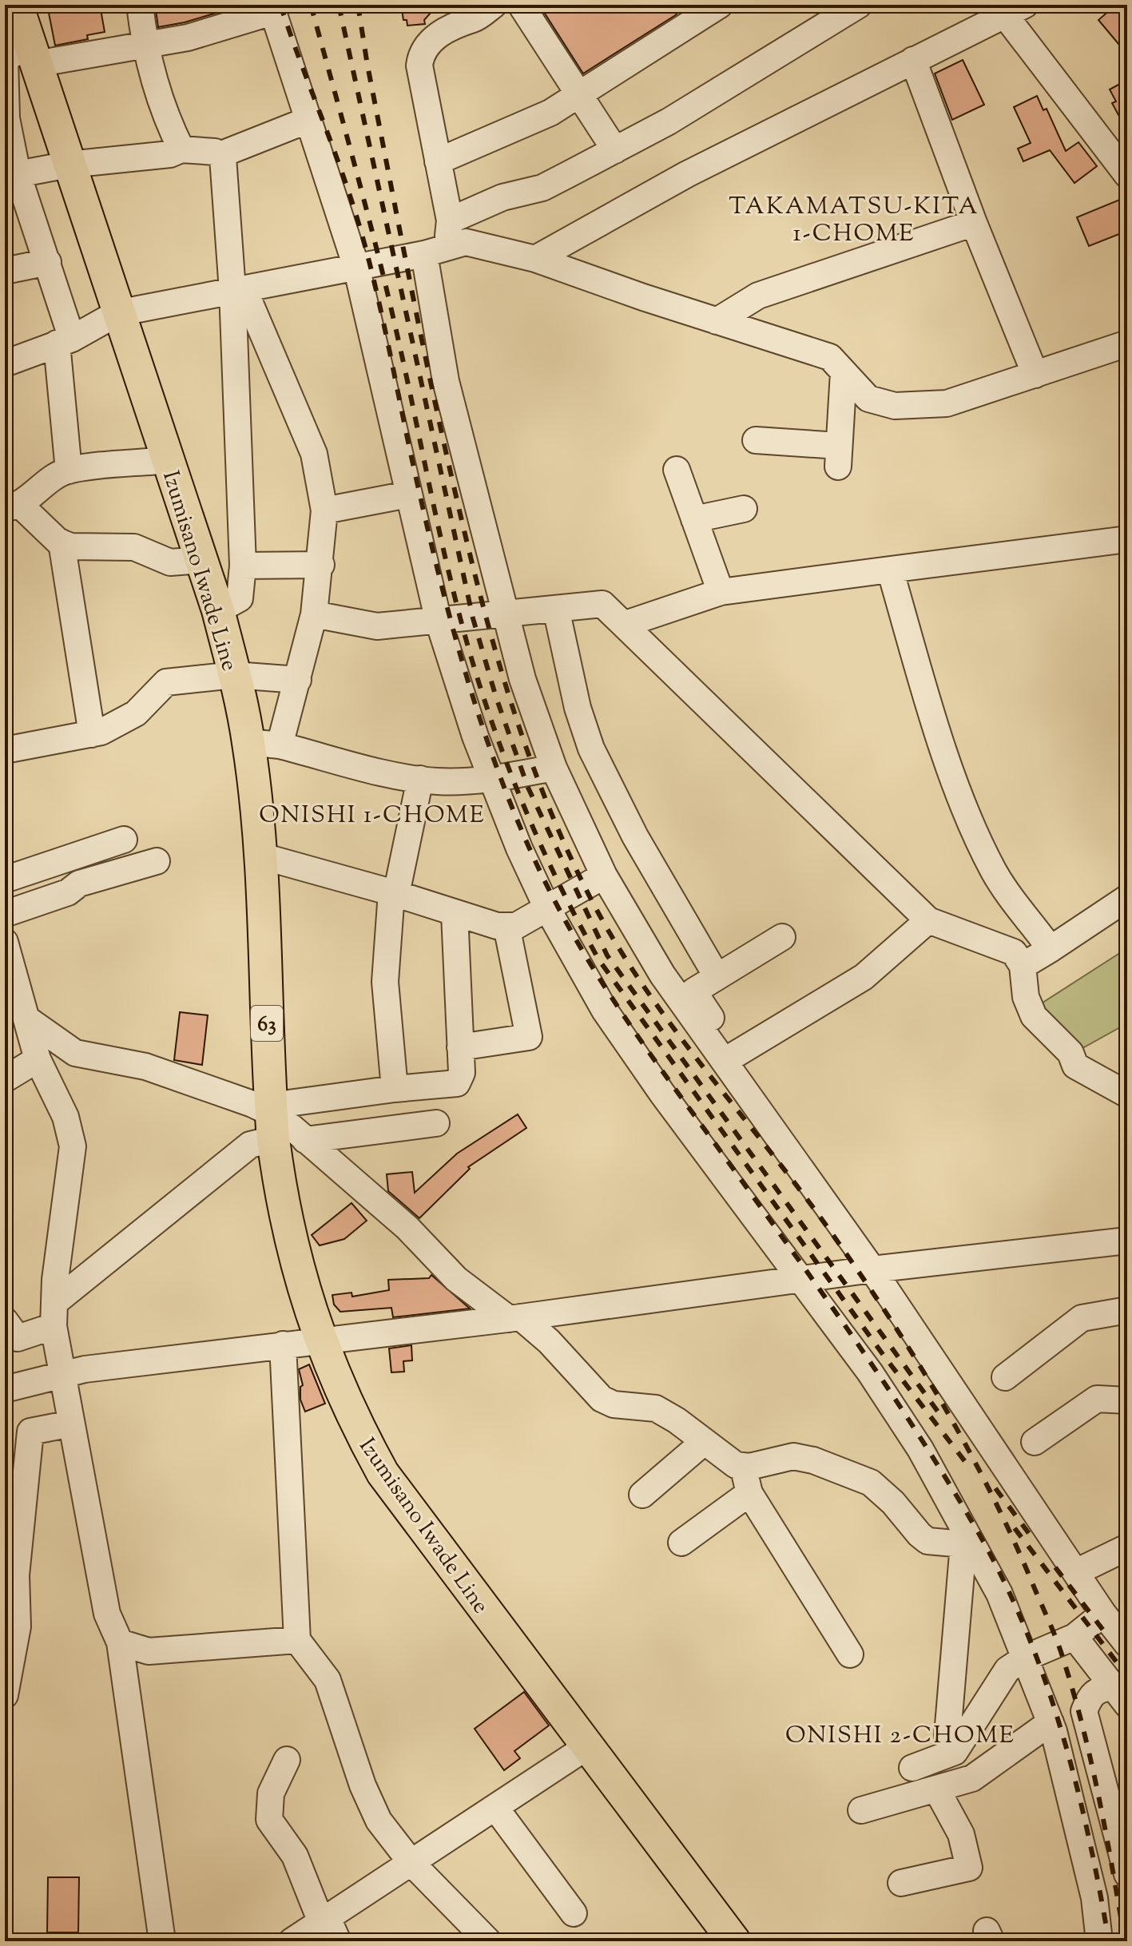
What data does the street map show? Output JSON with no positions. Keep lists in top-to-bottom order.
{
  "streets": {
    "main road": ["Izumisano Iwade Line", "63"]
  },
  "districts": ["TAKAMATSU-KITA 1-CHOME", "ONISHI 1-CHOME", "ONISHI 2-CHOME"]
}
